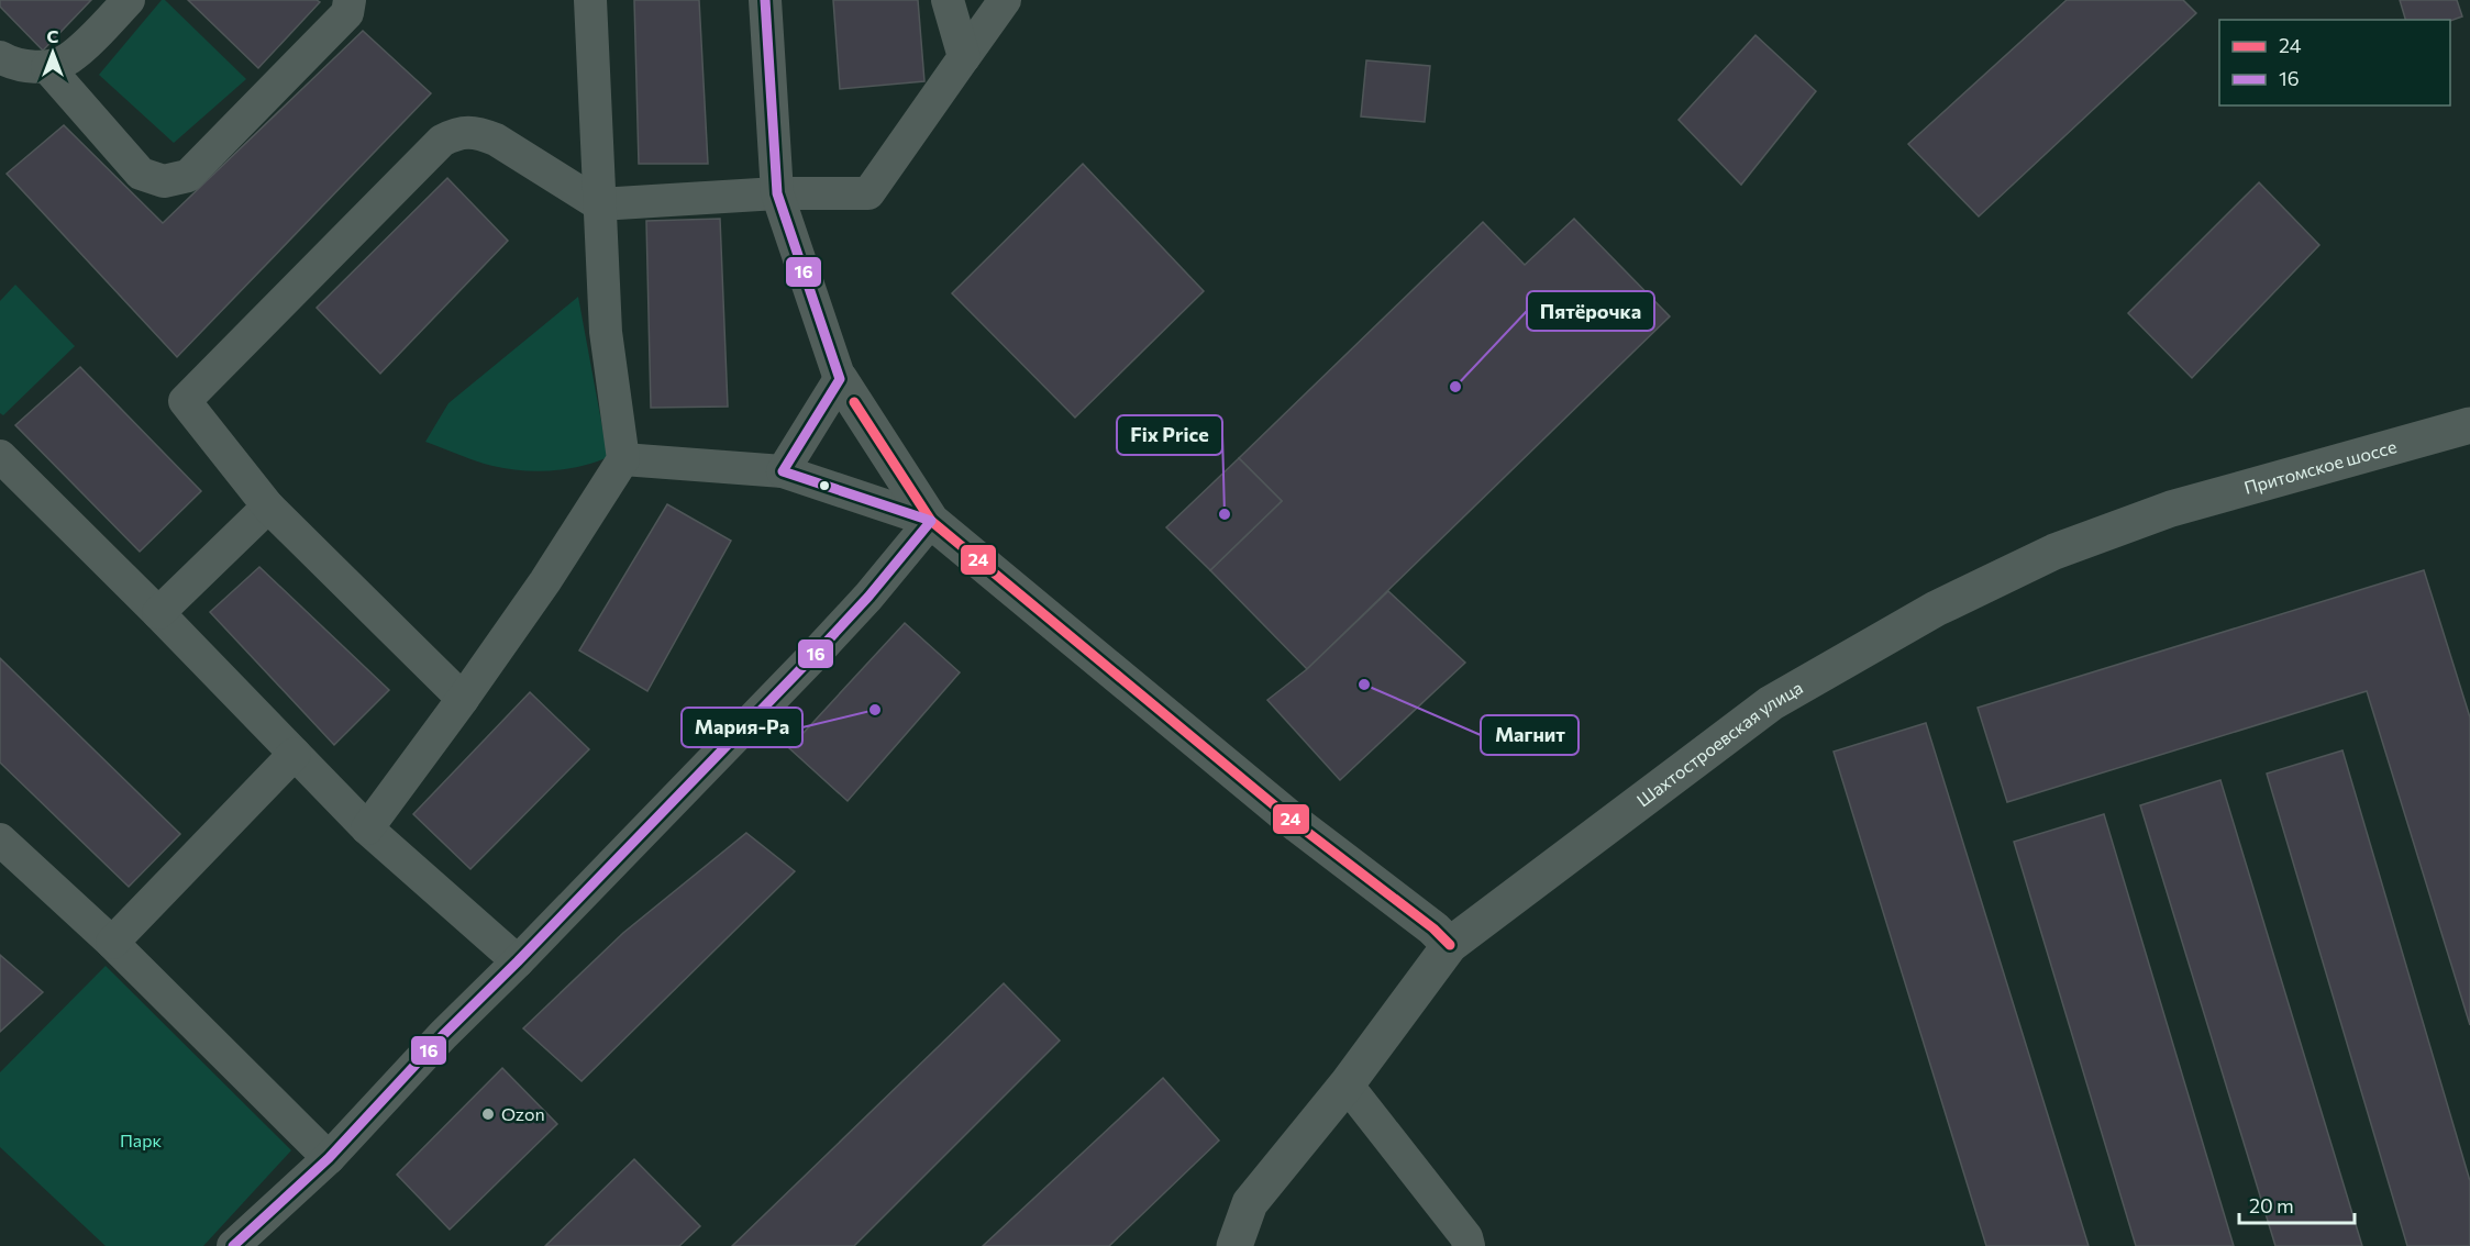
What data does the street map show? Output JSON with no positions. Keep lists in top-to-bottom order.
{
  "streets": {
    "main road": ["Притомское шоссе", "Шахтостроевская улица"]
  },
  "crossings": [
    ["Притомское шоссе", "Шахтостроевская улица"]
  ],
  "parks": ["Парк"],
  "places": [
    "Пятёрочка",
    "Fix Price",
    "Магнит",
    "Мария-Ра",
    "Ozon"
  ],
  "lines": ["transit line 16", "transit line 24"],
  "legend": ["24", "16"],
  "scale_bar": "20 m",
  "north": "top"
}
